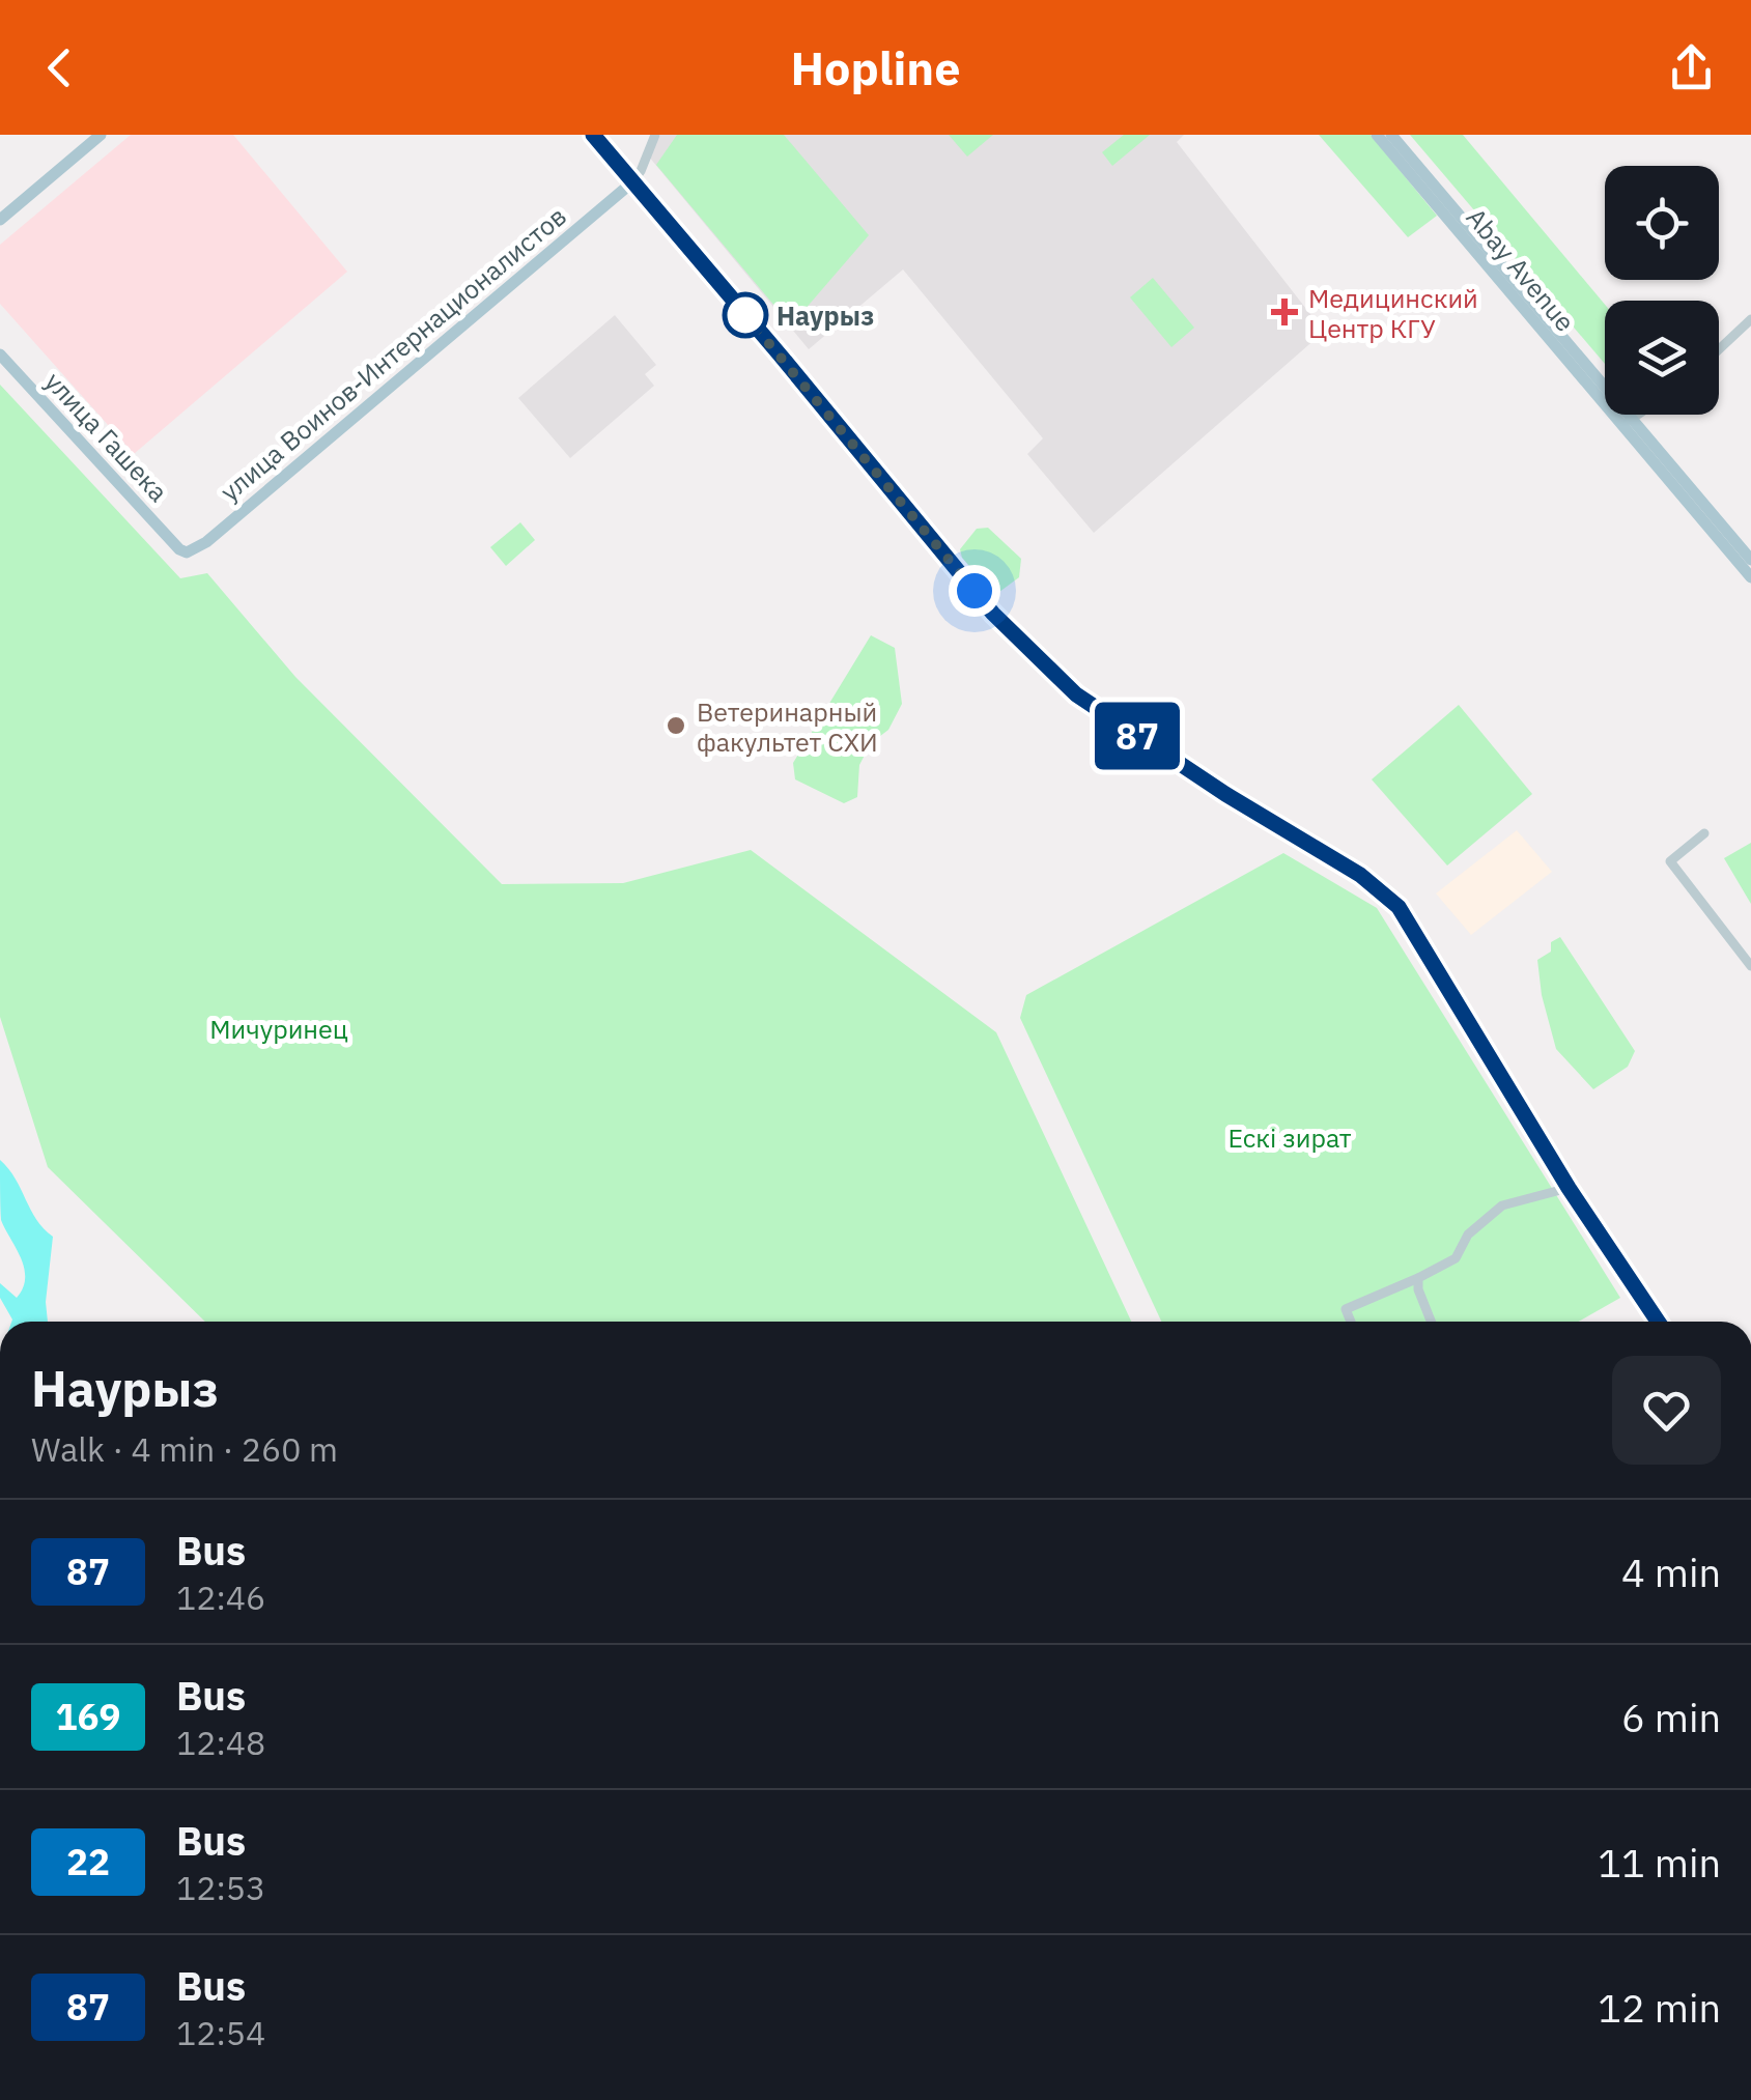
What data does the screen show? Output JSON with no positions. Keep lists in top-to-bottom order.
{
  "streets": {
    "main road": ["Abay Avenue", "улица Воинов-Интернационалистов", "улица Гашека"]
  },
  "crossings": [
    ["улица Воинов-Интернационалистов", "улица Гашека"]
  ],
  "parks": ["Мичуринец", "Ескі зират"],
  "places": {
    "health": ["Медицинский Центр КГУ"],
    "other": ["Наурыз", "Ветеринарный факультет СХИ"]
  },
  "lines": ["bus line 87"],
  "page": {
    "header": "Hopline",
    "on_map": "87",
    "heading": ["Наурыз", "Walk · 4 min · 260 m"],
    "list": [
      {
        "mark": "87",
        "name": "Bus",
        "note": "12:46",
        "value": "4 min"
      },
      {
        "mark": "169",
        "name": "Bus",
        "note": "12:48",
        "value": "6 min"
      },
      {
        "mark": "22",
        "name": "Bus",
        "note": "12:53",
        "value": "11 min"
      },
      {
        "mark": "87",
        "name": "Bus",
        "note": "12:54",
        "value": "12 min"
      }
    ]
  }
}
